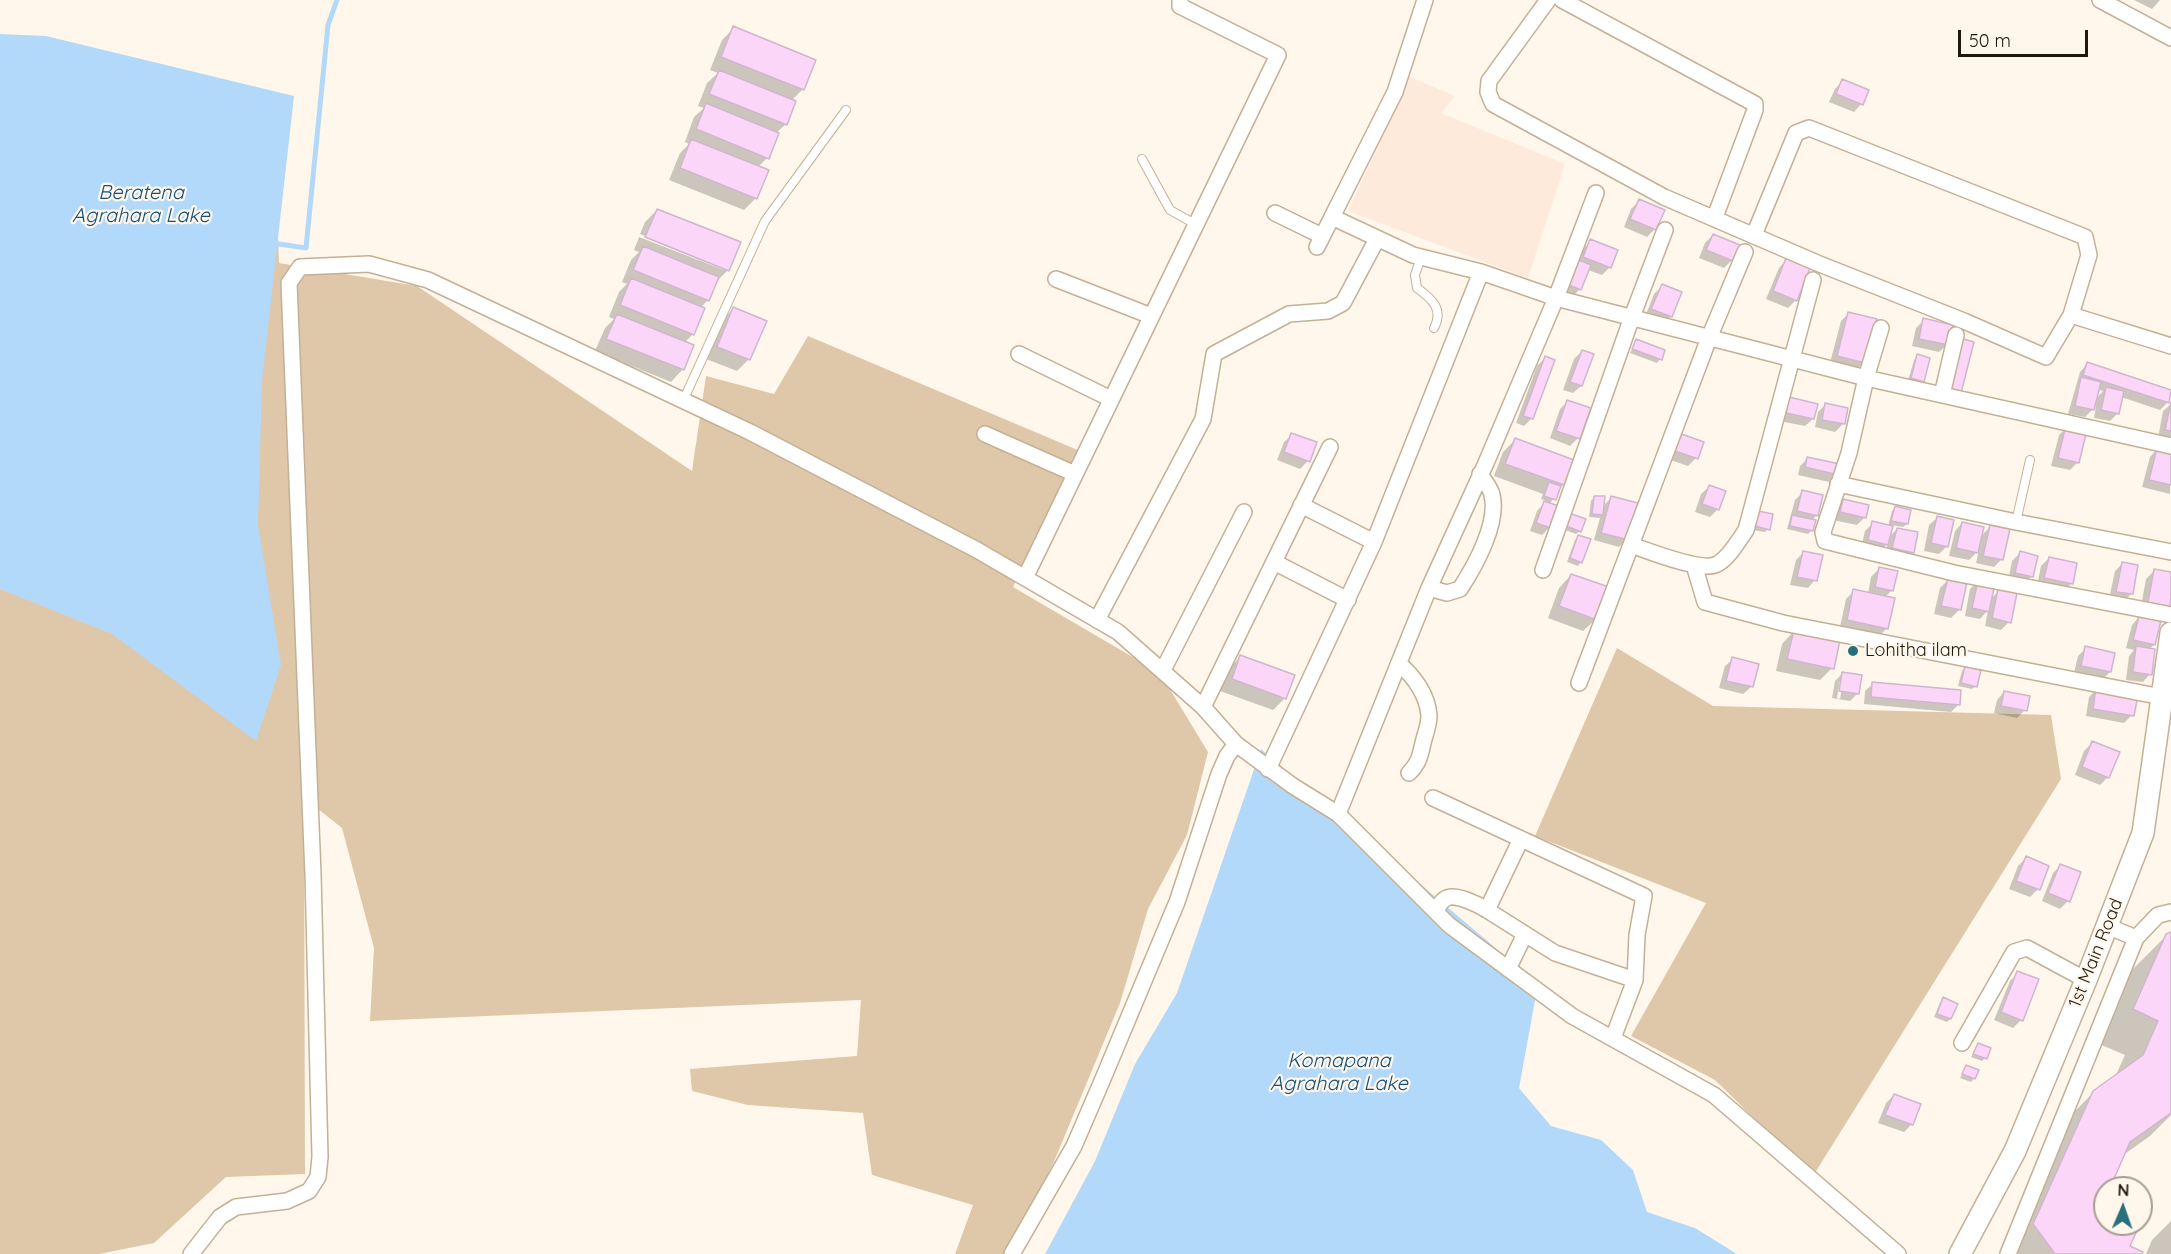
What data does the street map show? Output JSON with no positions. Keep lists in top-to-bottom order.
{
  "streets": {
    "street": ["1st Main Road"]
  },
  "water": ["Beratena Agrahara Lake", "Komapana Agrahara Lake"],
  "places": ["Lohitha ilam"],
  "scale_bar": "50 m",
  "north": "top"
}
